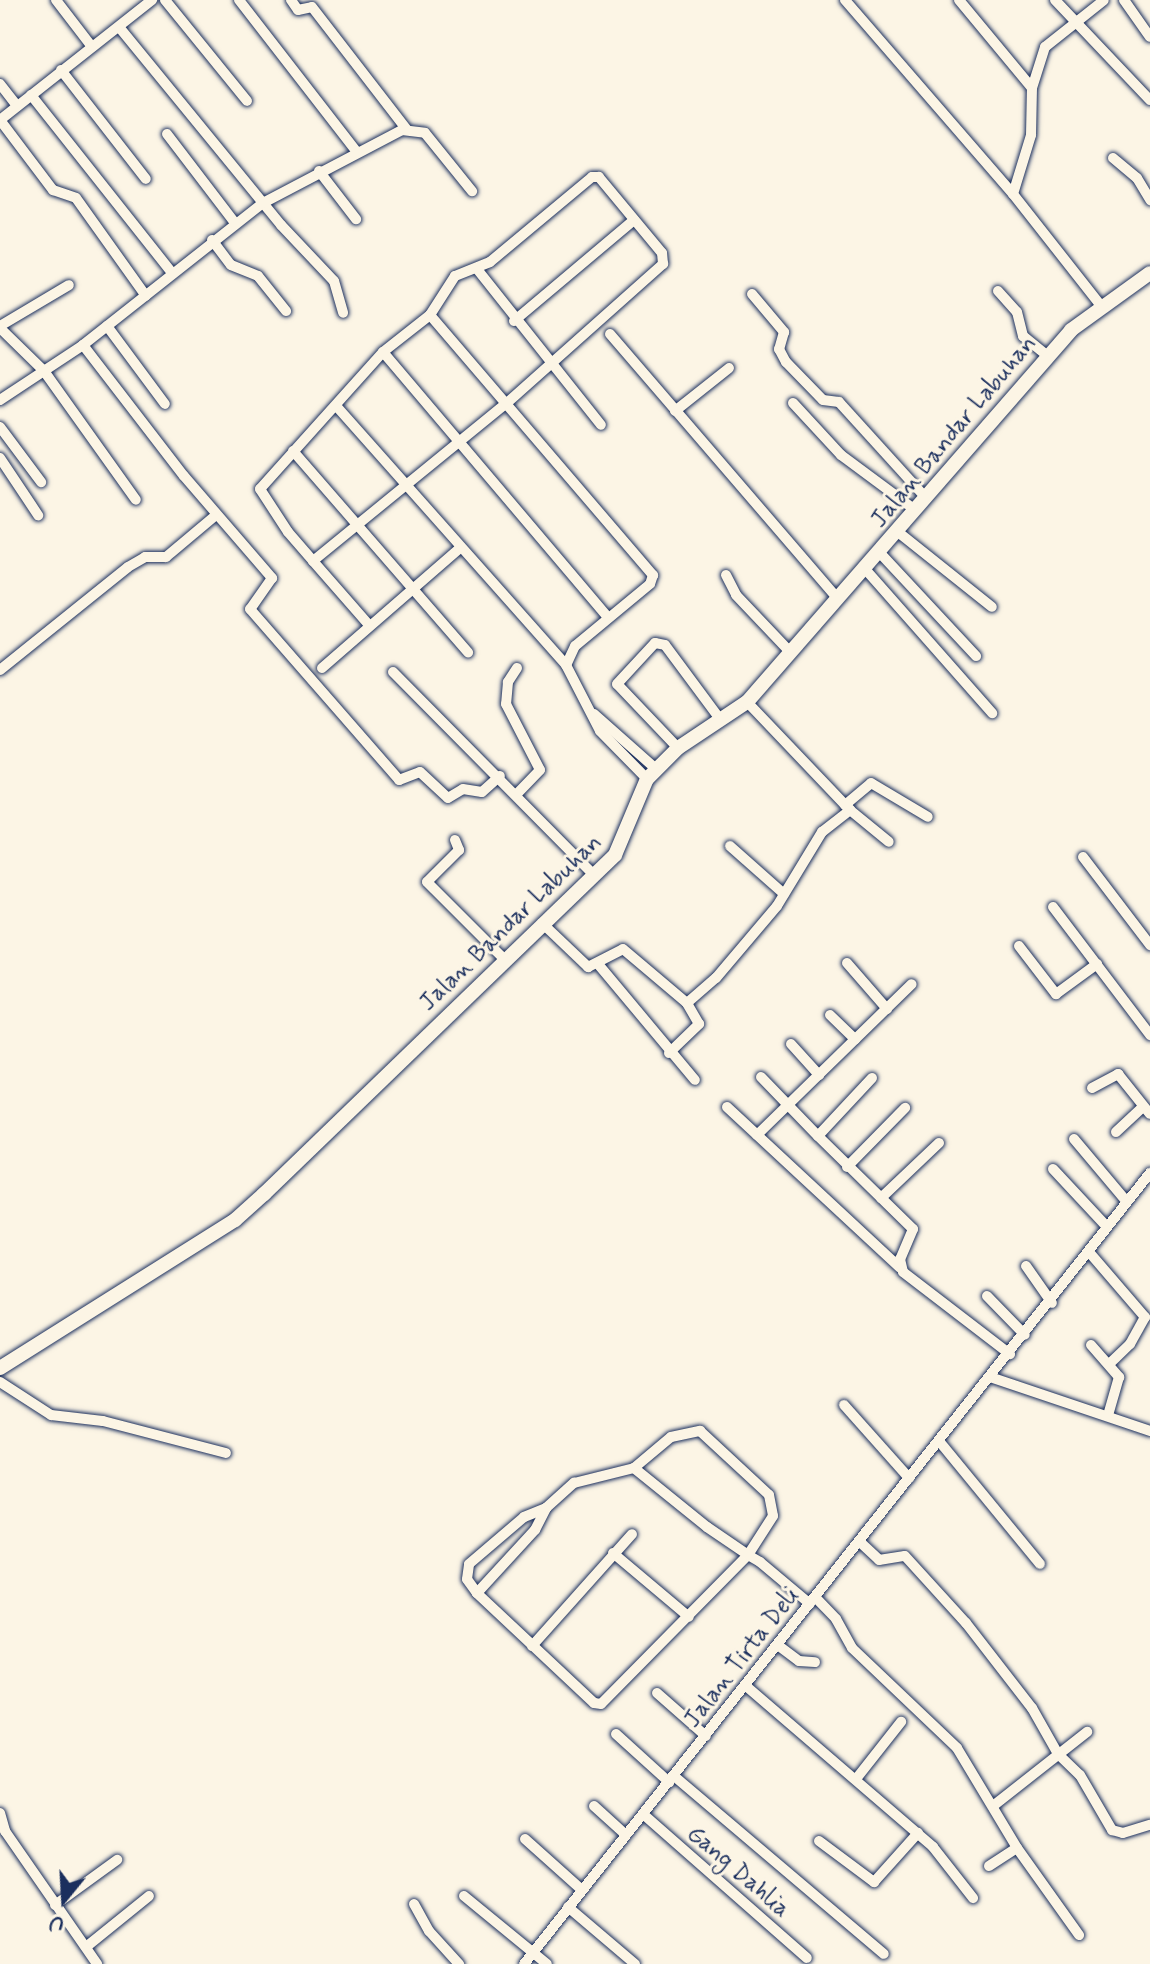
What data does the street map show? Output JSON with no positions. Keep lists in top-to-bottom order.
{
  "streets": {
    "main road": ["Jalan Bandar Labuhan"],
    "street": ["Jalan Tirta Deli", "Gang Dahlia"]
  },
  "crossings": [
    ["Jalan Tirta Deli", "Gang Dahlia"]
  ],
  "north": "bottom"
}
